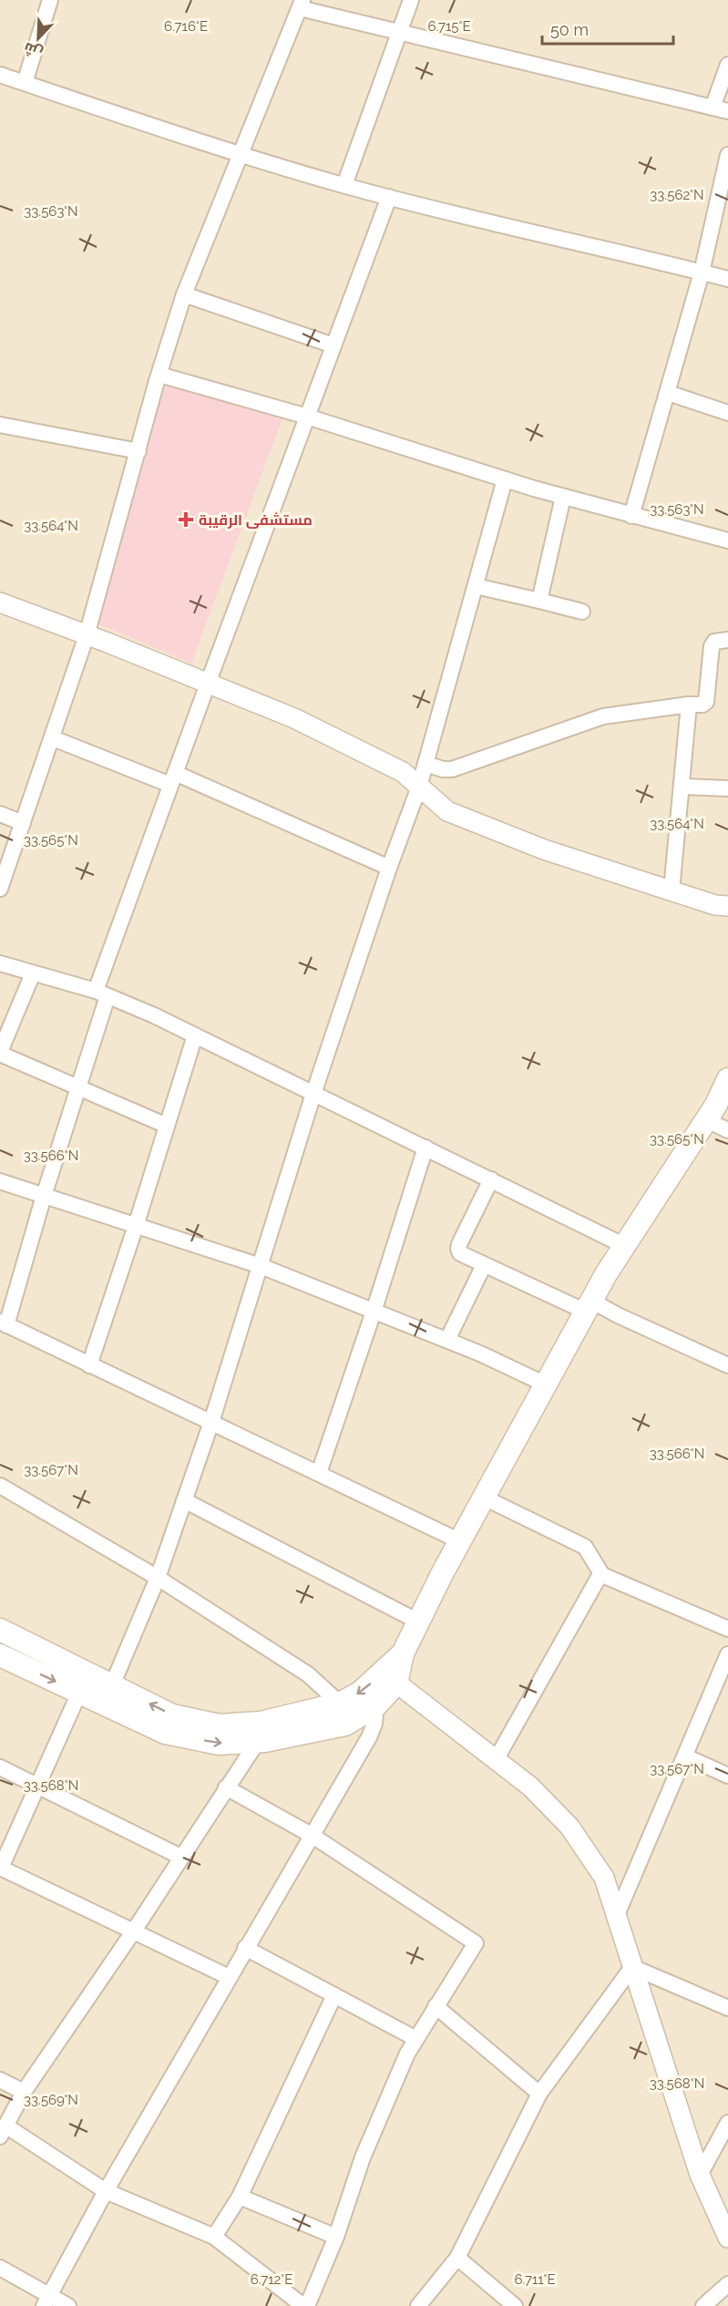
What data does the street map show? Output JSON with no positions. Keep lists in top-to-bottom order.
{
  "places": {
    "health": ["مستشفى الرقيبة"]
  },
  "scale_bar": "50 m",
  "north": "bottom left",
  "coordinates": [
    "6.716°E",
    "6.715°E",
    "33.562°N",
    "33.563°N",
    "33.564°N",
    "33.565°N",
    "33.566°N",
    "33.567°N",
    "33.568°N",
    "33.569°N",
    "6.712°E",
    "6.711°E"
  ]
}
